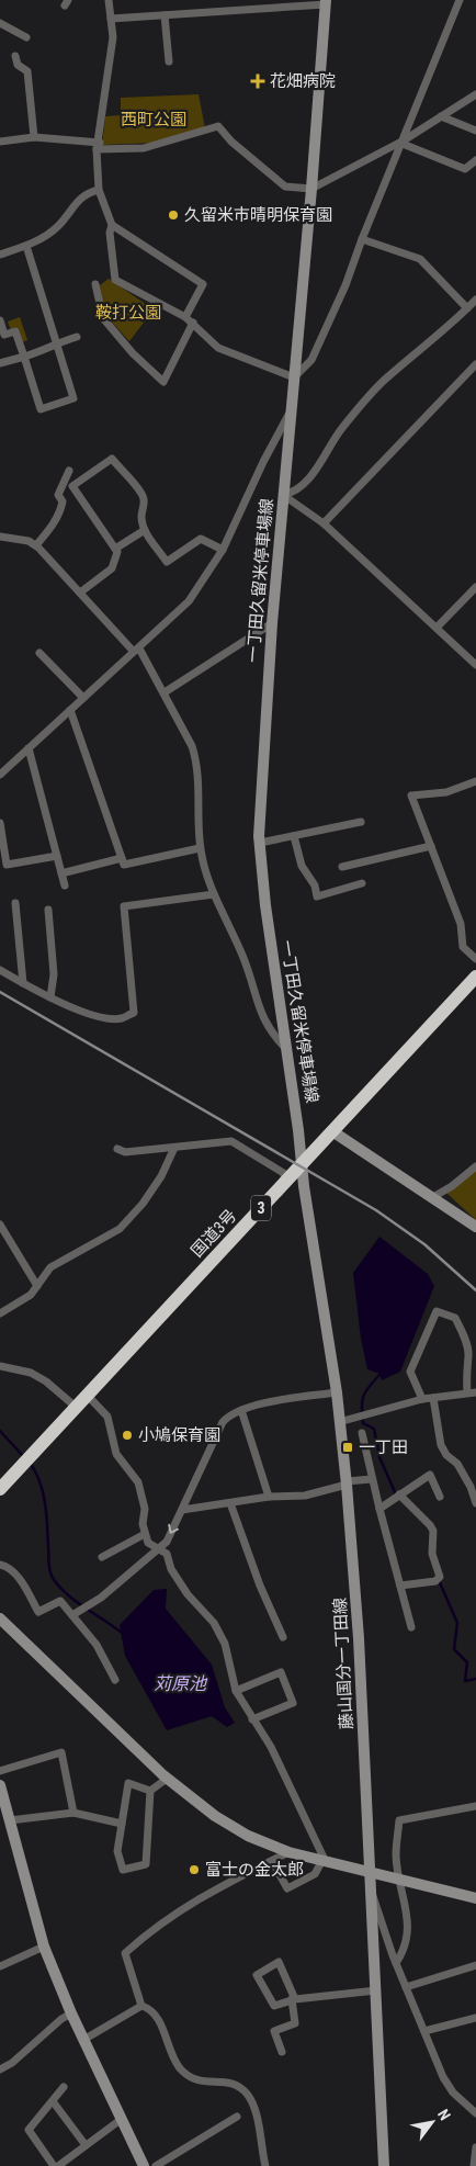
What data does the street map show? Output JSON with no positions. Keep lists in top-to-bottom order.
{
  "streets": {
    "highway": ["3", "国道3号"],
    "main road": ["一丁田久留米停車場線", "藤山国分一丁田線"]
  },
  "crossings": [
    ["一丁田久留米停車場線", "国道3号"],
    ["一丁田久留米停車場線", "藤山国分一丁田線"],
    ["国道3号", "藤山国分一丁田線"]
  ],
  "water": ["苅原池"],
  "parks": ["西町公園", "鞍打公園"],
  "places": {
    "health": ["花畑病院"],
    "other": ["久留米市晴明保育園", "小鳩保育園", "富士の金太郎"],
    "transit": ["一丁田"]
  },
  "north": "top right"
}
